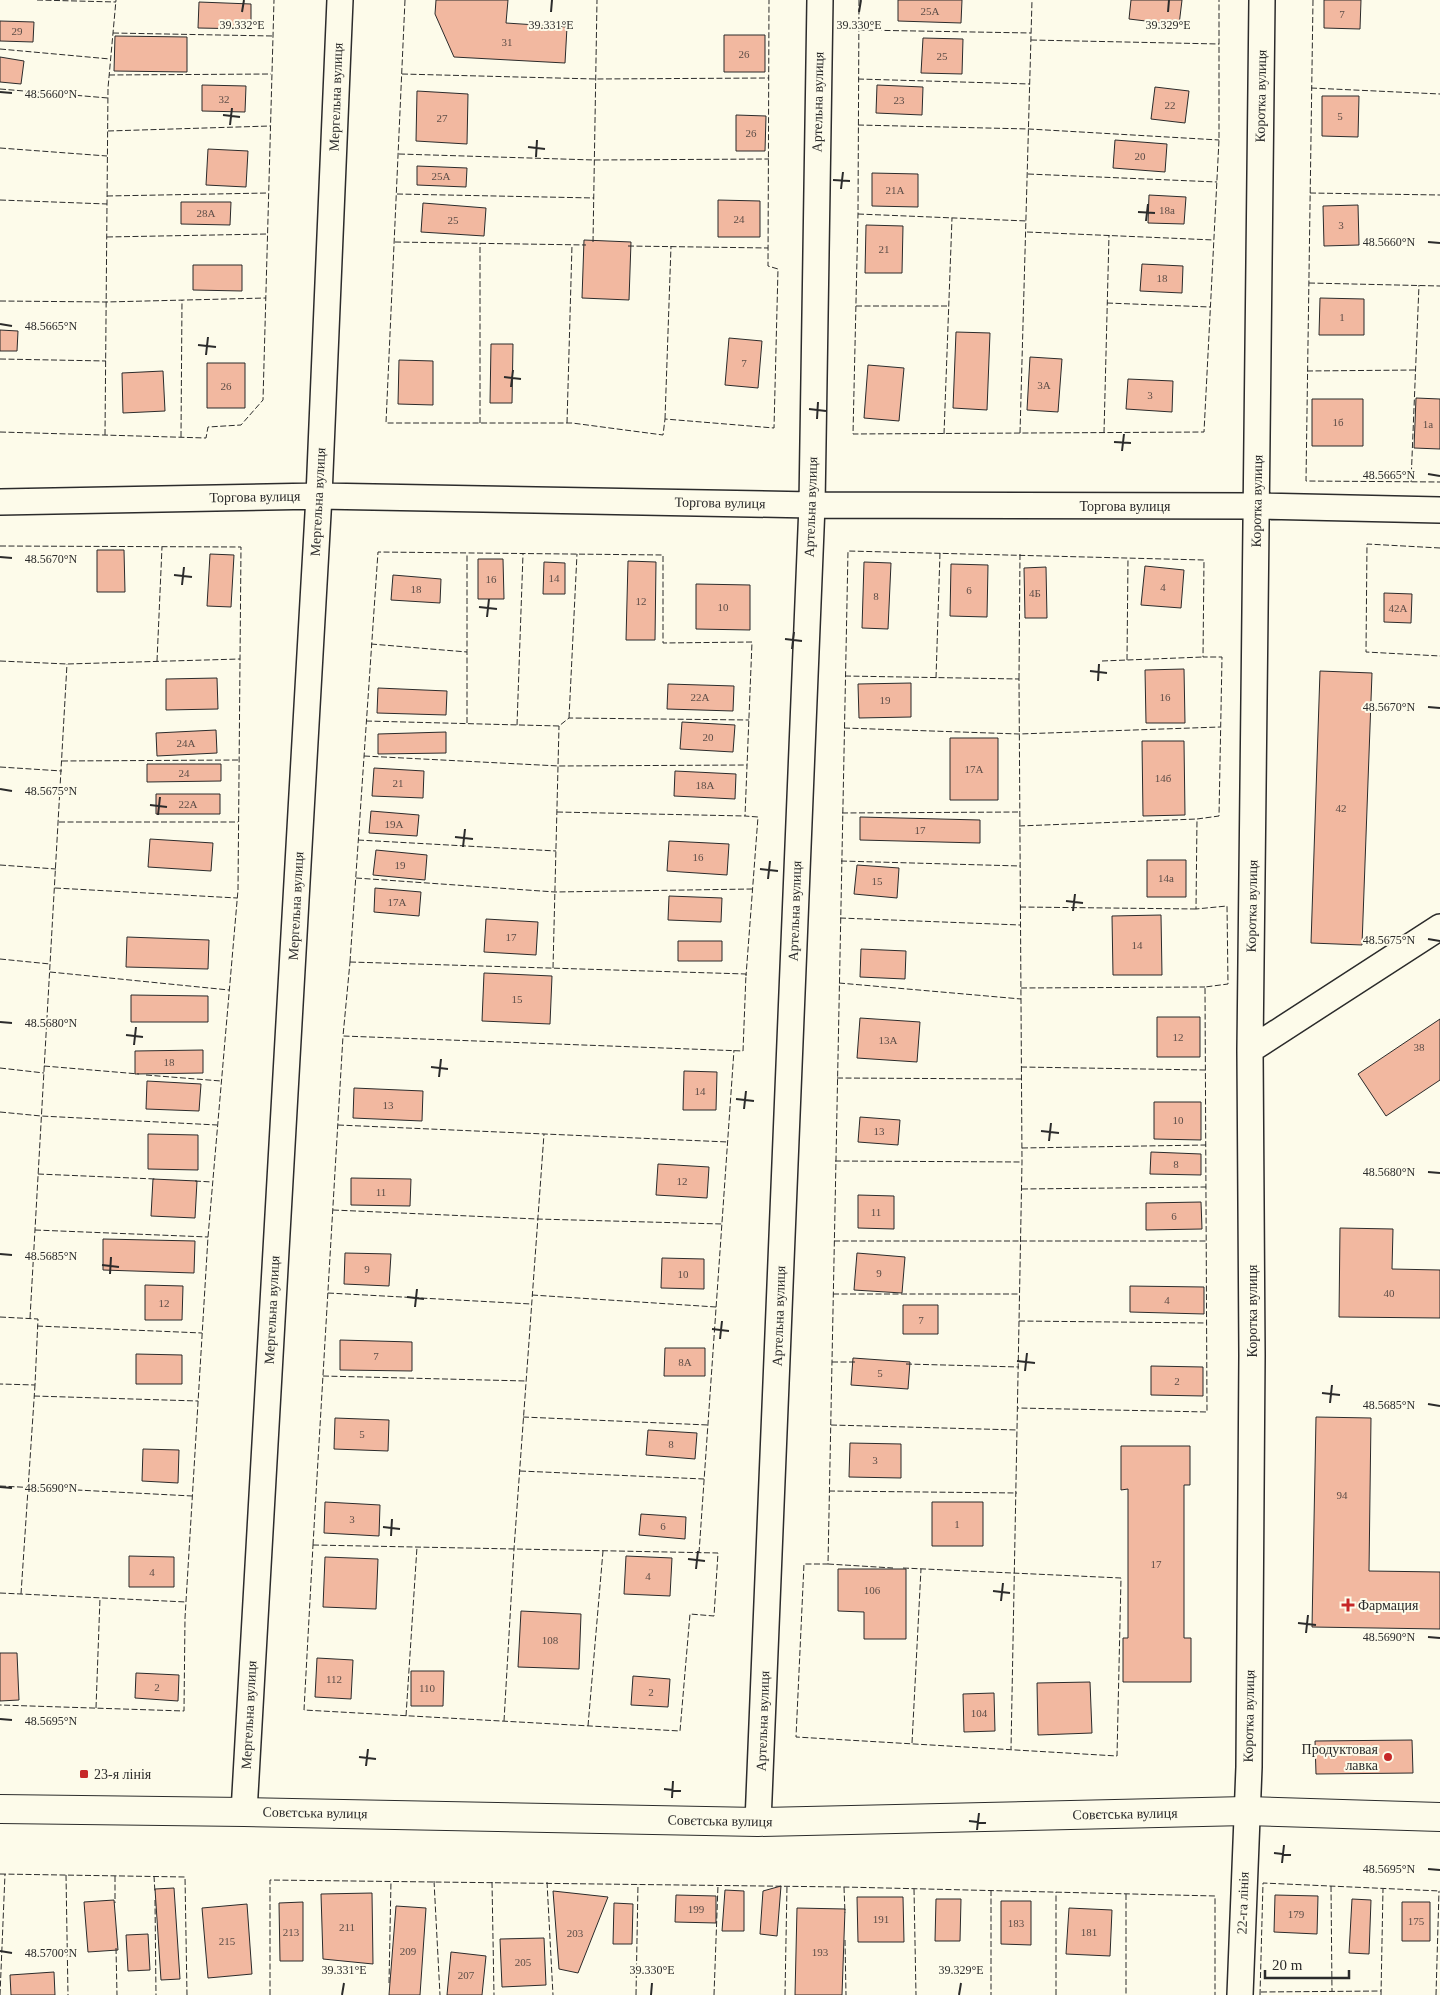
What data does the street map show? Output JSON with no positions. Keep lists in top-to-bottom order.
{
  "streets": {
    "main road": ["Совєтська вулиця"],
    "street": [
      "Коротка вулиця",
      "Мергельна вулиця",
      "Артельна вулиця",
      "Торгова вулиця",
      "22-га лінія"
    ]
  },
  "crossings": [
    ["Коротка вулиця", "Торгова вулиця"],
    ["Коротка вулиця", "Совєтська вулиця"],
    ["Коротка вулиця", "22-га лінія"],
    ["Мергельна вулиця", "Торгова вулиця"],
    ["Мергельна вулиця", "Совєтська вулиця"],
    ["Артельна вулиця", "Торгова вулиця"],
    ["Артельна вулиця", "Совєтська вулиця"],
    ["Совєтська вулиця", "22-га лінія"]
  ],
  "places": {
    "health": ["Фармация"],
    "other": ["Продуктовая лавка"],
    "transit": ["23-я лінія"]
  },
  "house_numbers": [
    "25А",
    "7",
    "29",
    "31",
    "26",
    "25",
    "32",
    "23",
    "22",
    "5",
    "27",
    "26",
    "20",
    "25А",
    "21А",
    "18а",
    "28А",
    "24",
    "25",
    "3",
    "21",
    "18",
    "1",
    "7",
    "3А",
    "26",
    "3",
    "1б",
    "1а",
    "14",
    "16",
    "4",
    "18",
    "6",
    "4Б",
    "8",
    "12",
    "10",
    "42А",
    "22А",
    "16",
    "19",
    "20",
    "24А",
    "17А",
    "24",
    "14б",
    "21",
    "18А",
    "22А",
    "42",
    "19А",
    "17",
    "16",
    "19",
    "14а",
    "15",
    "17А",
    "17",
    "14",
    "15",
    "12",
    "13А",
    "38",
    "18",
    "14",
    "13",
    "10",
    "13",
    "8",
    "12",
    "11",
    "11",
    "6",
    "9",
    "9",
    "10",
    "40",
    "4",
    "12",
    "7",
    "7",
    "8А",
    "5",
    "2",
    "5",
    "8",
    "3",
    "94",
    "3",
    "1",
    "6",
    "17",
    "4",
    "4",
    "106",
    "108",
    "112",
    "2",
    "110",
    "2",
    "104",
    "199",
    "179",
    "191",
    "175",
    "183",
    "211",
    "213",
    "181",
    "203",
    "215",
    "209",
    "193",
    "205",
    "207"
  ],
  "scale_bar": "20 m",
  "coordinates": [
    "39.332°E",
    "39.331°E",
    "39.330°E",
    "39.329°E",
    "48.5660°N",
    "48.5665°N",
    "48.5670°N",
    "48.5675°N",
    "48.5680°N",
    "48.5685°N",
    "48.5690°N",
    "48.5695°N",
    "48.5700°N"
  ]
}
